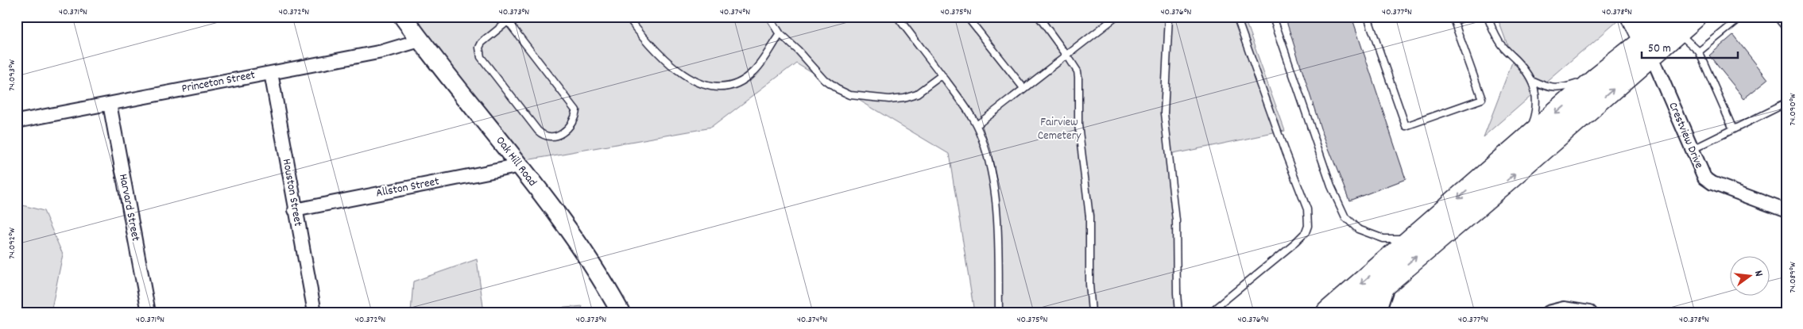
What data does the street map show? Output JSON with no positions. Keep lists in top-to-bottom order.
{
  "streets": {
    "street": [
      "Princeton Street",
      "Crestview Drive",
      "Oak Hill Road",
      "Allston Street",
      "Houston Street",
      "Harvard Street"
    ]
  },
  "crossings": [
    ["Princeton Street", "Oak Hill Road"],
    ["Princeton Street", "Houston Street"],
    ["Princeton Street", "Harvard Street"],
    ["Oak Hill Road", "Allston Street"],
    ["Allston Street", "Houston Street"]
  ],
  "parks": ["Fairview Cemetery"],
  "scale_bar": "50 m",
  "north": "right",
  "coordinates": [
    "40.371°N",
    "40.372°N",
    "40.373°N",
    "40.374°N",
    "40.375°N",
    "40.376°N",
    "40.377°N",
    "40.378°N",
    "74.093°W",
    "74.090°W",
    "74.092°W",
    "74.089°W"
  ]
}
